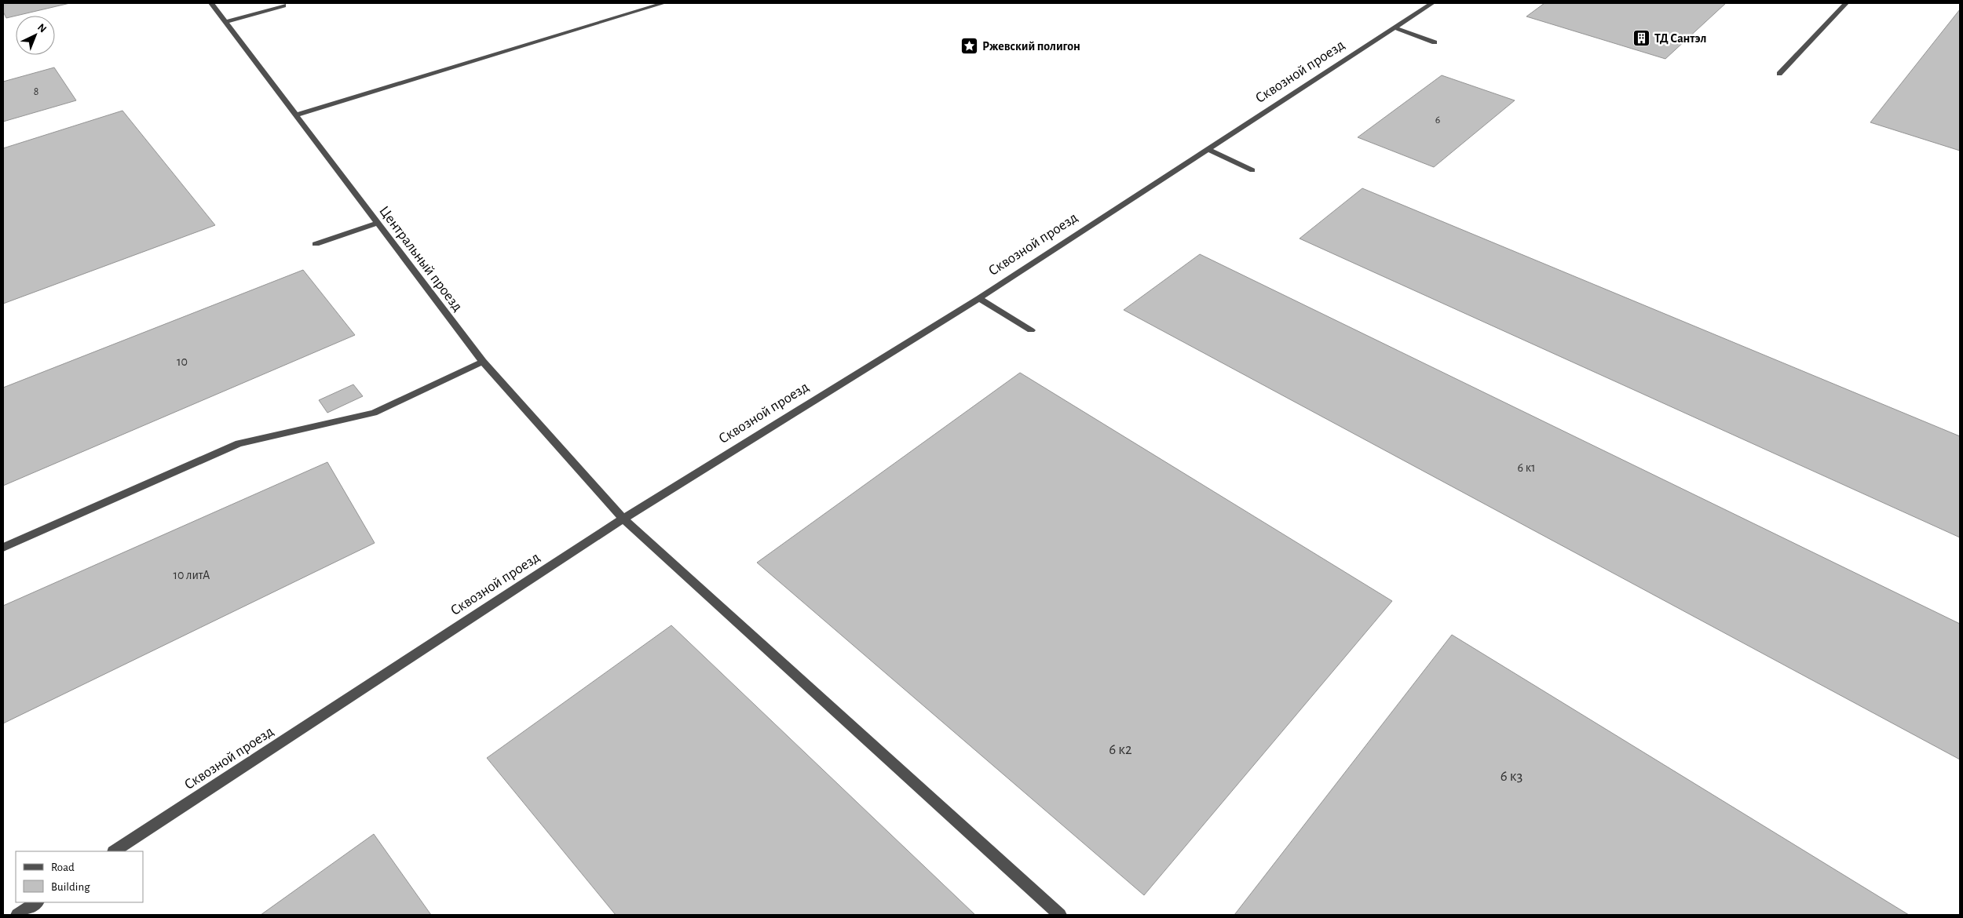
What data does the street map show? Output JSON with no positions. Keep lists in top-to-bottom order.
{
  "streets": {
    "street": ["Сквозной проезд", "Центральный проезд"]
  },
  "crossings": [
    ["Сквозной проезд", "Центральный проезд"]
  ],
  "places": {
    "building": ["ТД Сантэл"],
    "place": ["Ржевский полигон"]
  },
  "house_numbers": [
    "8",
    "6",
    "10",
    "6 к1",
    "10 литА",
    "6 к2",
    "6 к3"
  ],
  "legend": ["Road", "Building"],
  "north": "top right"
}
